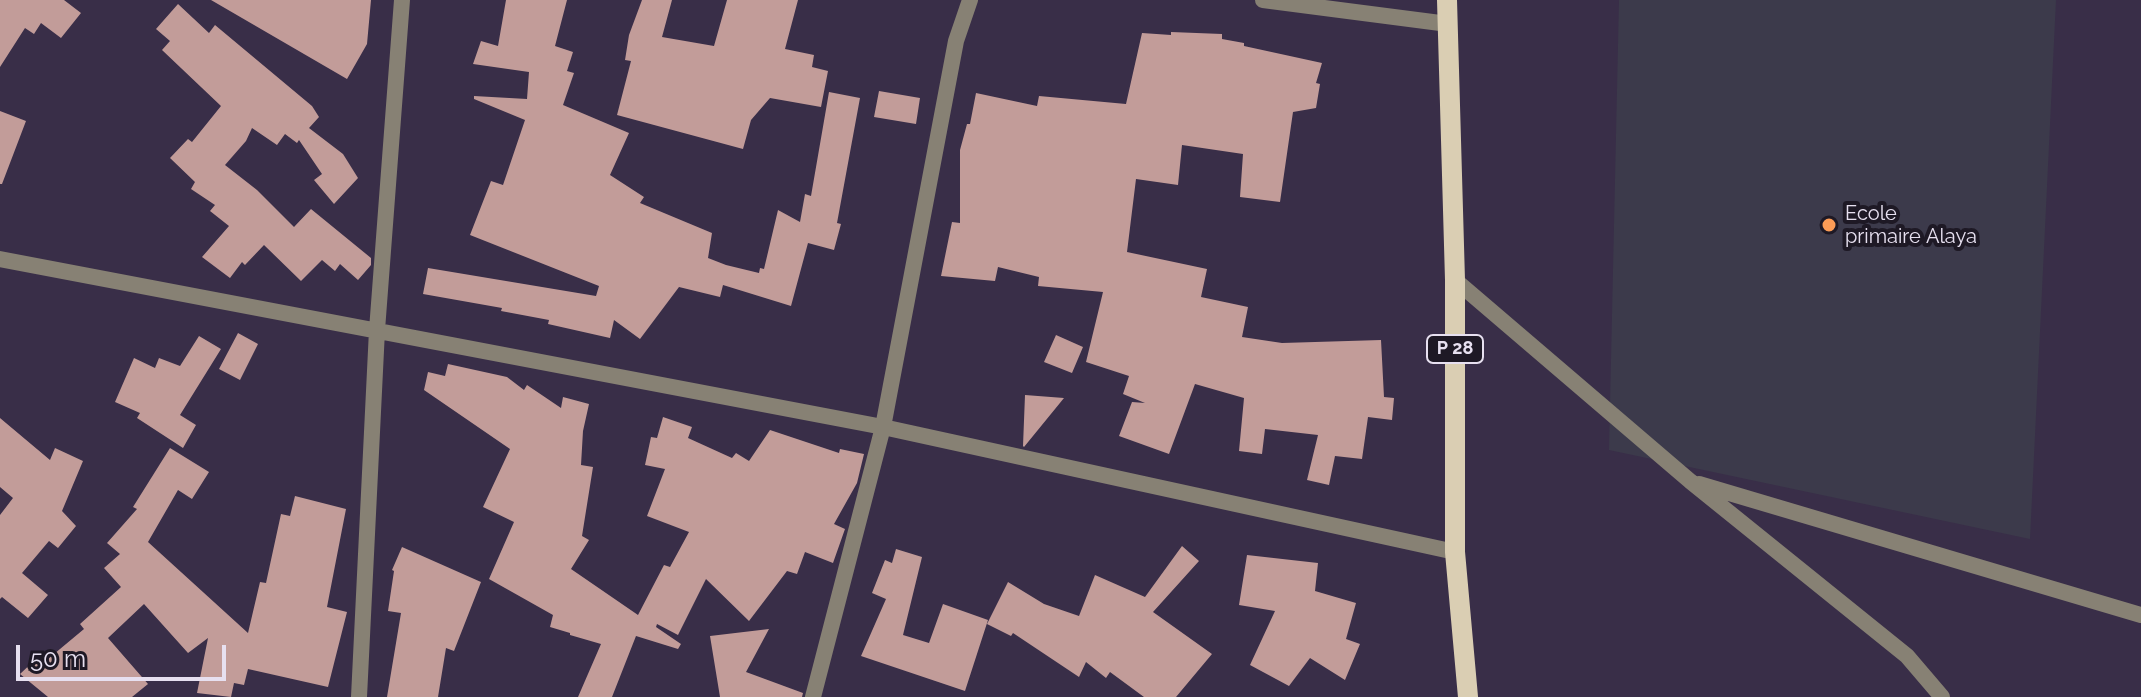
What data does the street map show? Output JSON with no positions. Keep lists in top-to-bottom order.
{
  "streets": {
    "main road": ["P 28"]
  },
  "places": ["Ecole primaire Alaya"],
  "scale_bar": "50 m"
}
